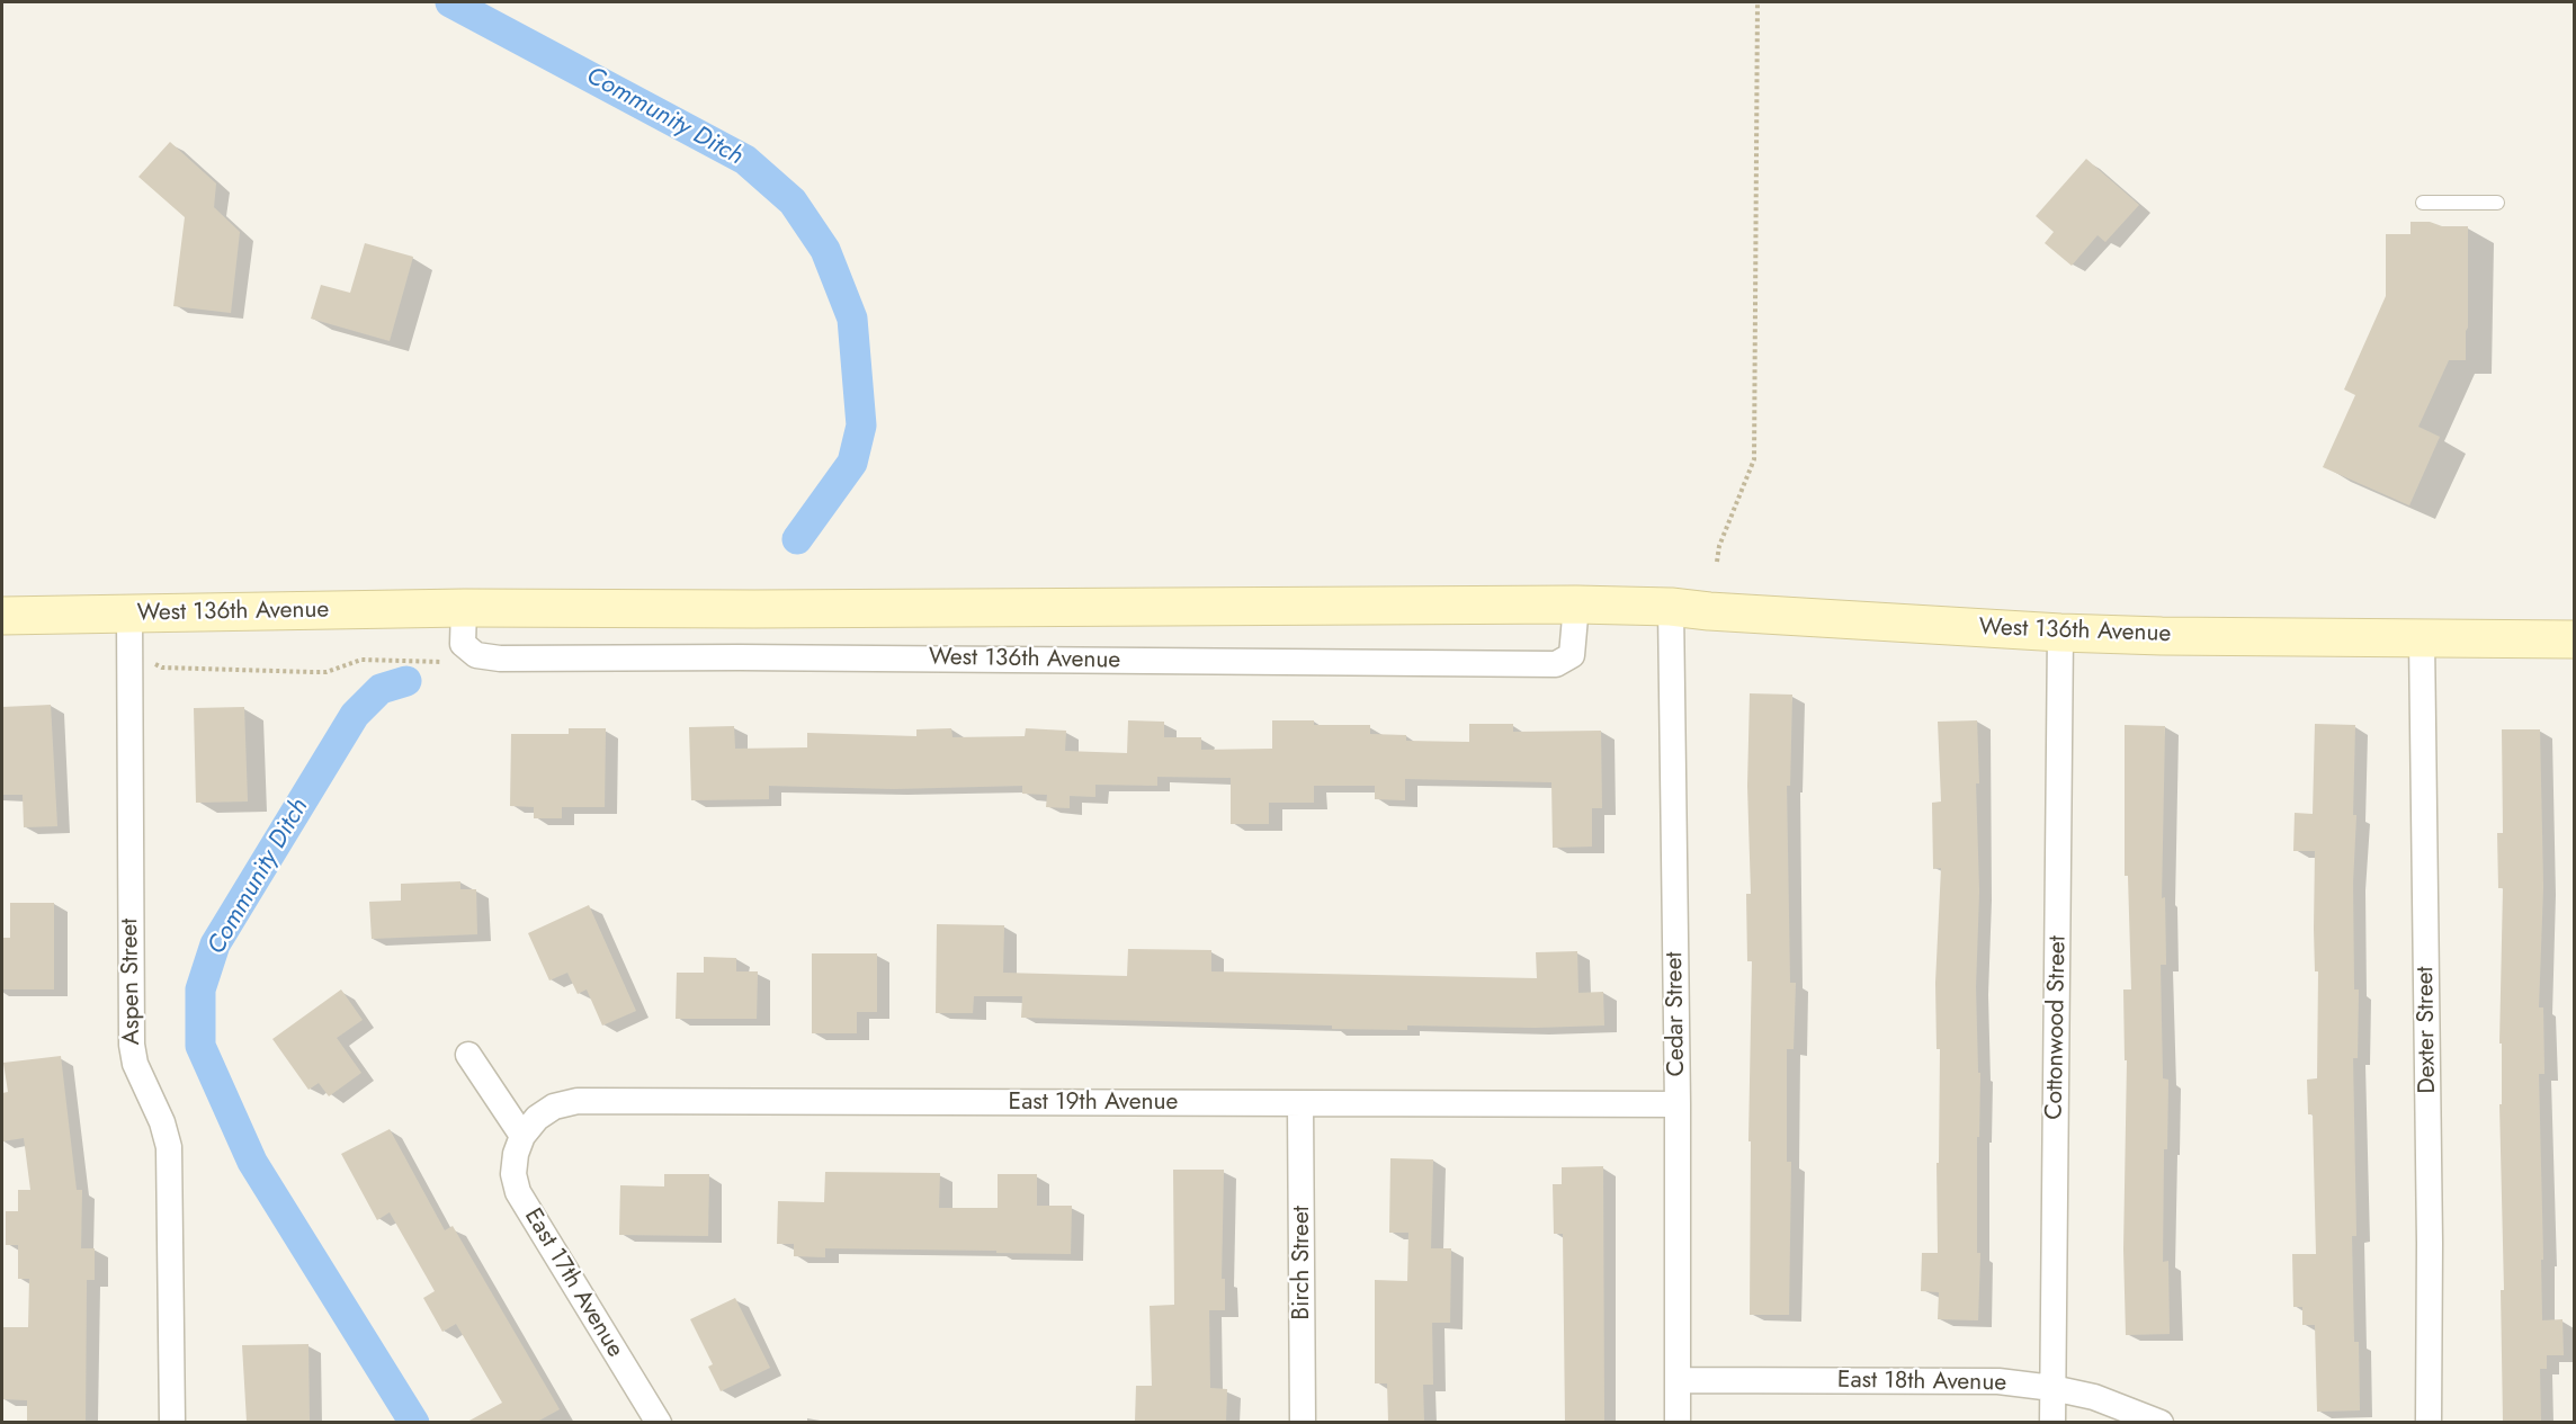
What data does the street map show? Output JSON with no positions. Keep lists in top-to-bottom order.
{
  "streets": {
    "main road": ["West 136th Avenue"],
    "street": [
      "Aspen Street",
      "Cedar Street",
      "Cottonwood Street",
      "Dexter Street",
      "East 19th Avenue",
      "Birch Street",
      "East 17th Avenue",
      "East 18th Avenue"
    ]
  },
  "crossings": [
    ["West 136th Avenue", "Aspen Street"],
    ["West 136th Avenue", "Cedar Street"],
    ["West 136th Avenue", "Cottonwood Street"],
    ["West 136th Avenue", "Dexter Street"],
    ["Cedar Street", "East 19th Avenue"],
    ["Cedar Street", "East 18th Avenue"],
    ["Cottonwood Street", "East 18th Avenue"],
    ["East 19th Avenue", "Birch Street"],
    ["East 19th Avenue", "East 17th Avenue"]
  ],
  "water": ["Community Ditch"]
}
